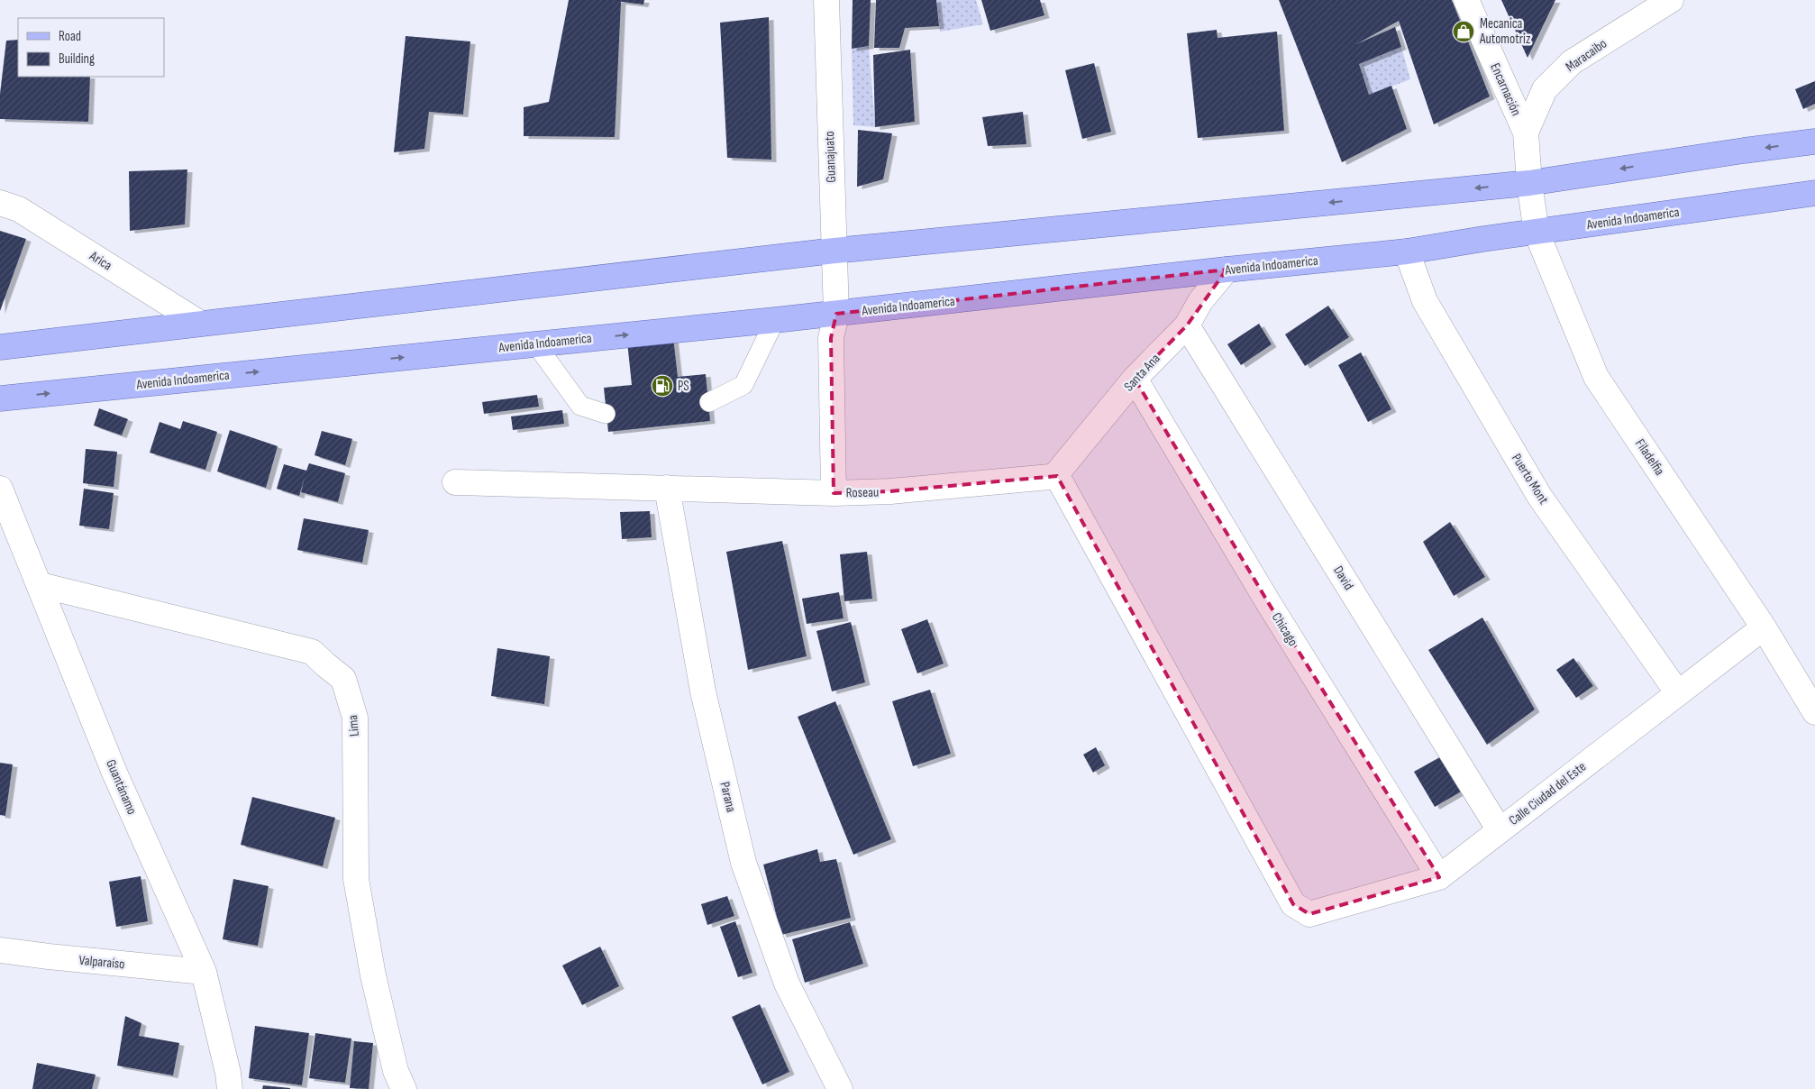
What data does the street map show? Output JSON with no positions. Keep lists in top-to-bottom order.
{
  "streets": {
    "main road": ["Avenida Indoamerica"],
    "street": [
      "Maracaibo",
      "Encarnación",
      "Guanajuato",
      "Arica",
      "Santa Ana",
      "Filadelfia",
      "Puerto Mont",
      "Roseau",
      "David",
      "Chicago",
      "Lima",
      "Guantánamo",
      "Calle Ciudad del Este",
      "Parana",
      "Valparaíso"
    ]
  },
  "crossings": [
    ["Maracaibo", "Encarnación"],
    ["Encarnación", "Filadelfia"],
    ["Guanajuato", "Avenida Indoamerica"],
    ["Guanajuato", "Roseau"],
    ["Avenida Indoamerica", "Santa Ana"],
    ["Avenida Indoamerica", "Filadelfia"],
    ["Avenida Indoamerica", "Puerto Mont"],
    ["Santa Ana", "Roseau"],
    ["Santa Ana", "David"],
    ["Santa Ana", "Chicago"],
    ["Santa Ana", "Calle Ciudad del Este"],
    ["Filadelfia", "Calle Ciudad del Este"],
    ["Puerto Mont", "Calle Ciudad del Este"],
    ["Roseau", "Calle Ciudad del Este"],
    ["Roseau", "Parana"],
    ["David", "Calle Ciudad del Este"],
    ["Chicago", "Calle Ciudad del Este"],
    ["Lima", "Guantánamo"],
    ["Guantánamo", "Valparaíso"]
  ],
  "places": {
    "shop": ["Mecanica Automotriz"],
    "fuel station": ["PS"]
  },
  "legend": ["Road", "Building"]
}
